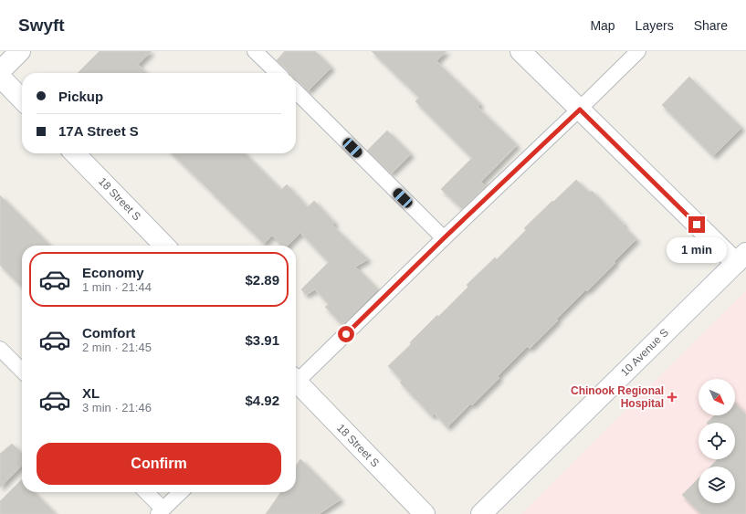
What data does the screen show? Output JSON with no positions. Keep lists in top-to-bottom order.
{
  "streets": {
    "street": ["18 Street S", "10 Avenue S"]
  },
  "places": {
    "health": ["Chinook Regional Hospital"]
  },
  "north": "bottom right",
  "page": {
    "header": "Swyft",
    "nav": ["Map", "Layers", "Share"],
    "banner": ["Pickup", "17A Street S"],
    "bubble": "1 min",
    "list": [
      {
        "name": "Economy",
        "note": "1 min · 21:44",
        "value": "$2.89"
      },
      {
        "name": "Comfort",
        "note": "2 min · 21:45",
        "value": "$3.91"
      },
      {
        "name": "XL",
        "note": "3 min · 21:46",
        "value": "$4.92"
      }
    ],
    "buttons": "Confirm"
  }
}
